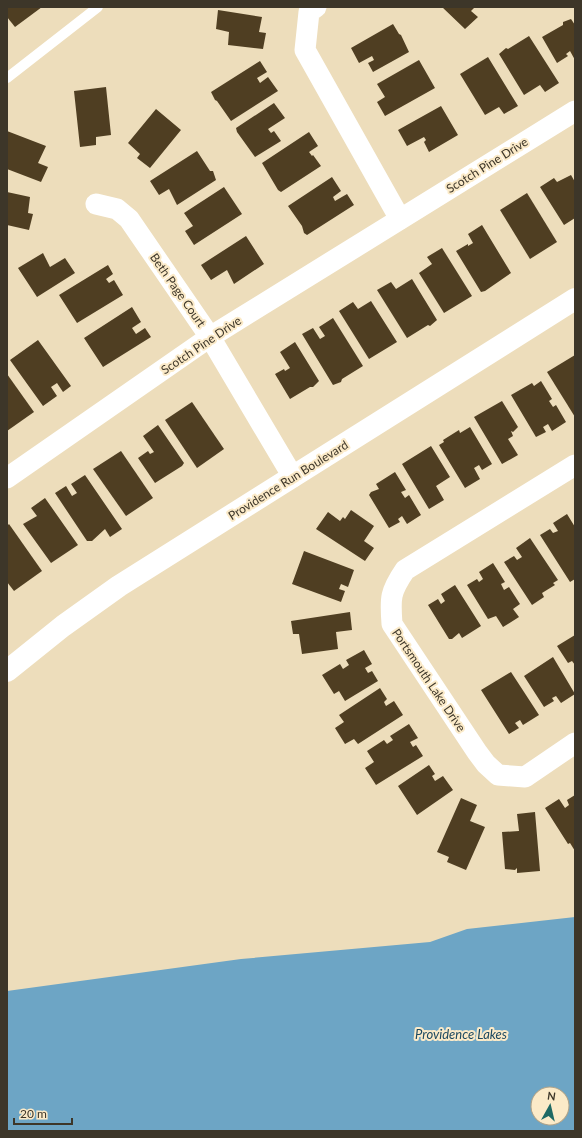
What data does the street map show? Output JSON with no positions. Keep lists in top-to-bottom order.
{
  "streets": {
    "street": [
      "Scotch Pine Drive",
      "Beth Page Court",
      "Providence Run Boulevard",
      "Portsmouth Lake Drive"
    ]
  },
  "crossings": [
    ["Scotch Pine Drive", "Beth Page Court"],
    ["Beth Page Court", "Providence Run Boulevard"]
  ],
  "water": ["Providence Lakes"],
  "scale_bar": "20 m",
  "north": "top"
}
